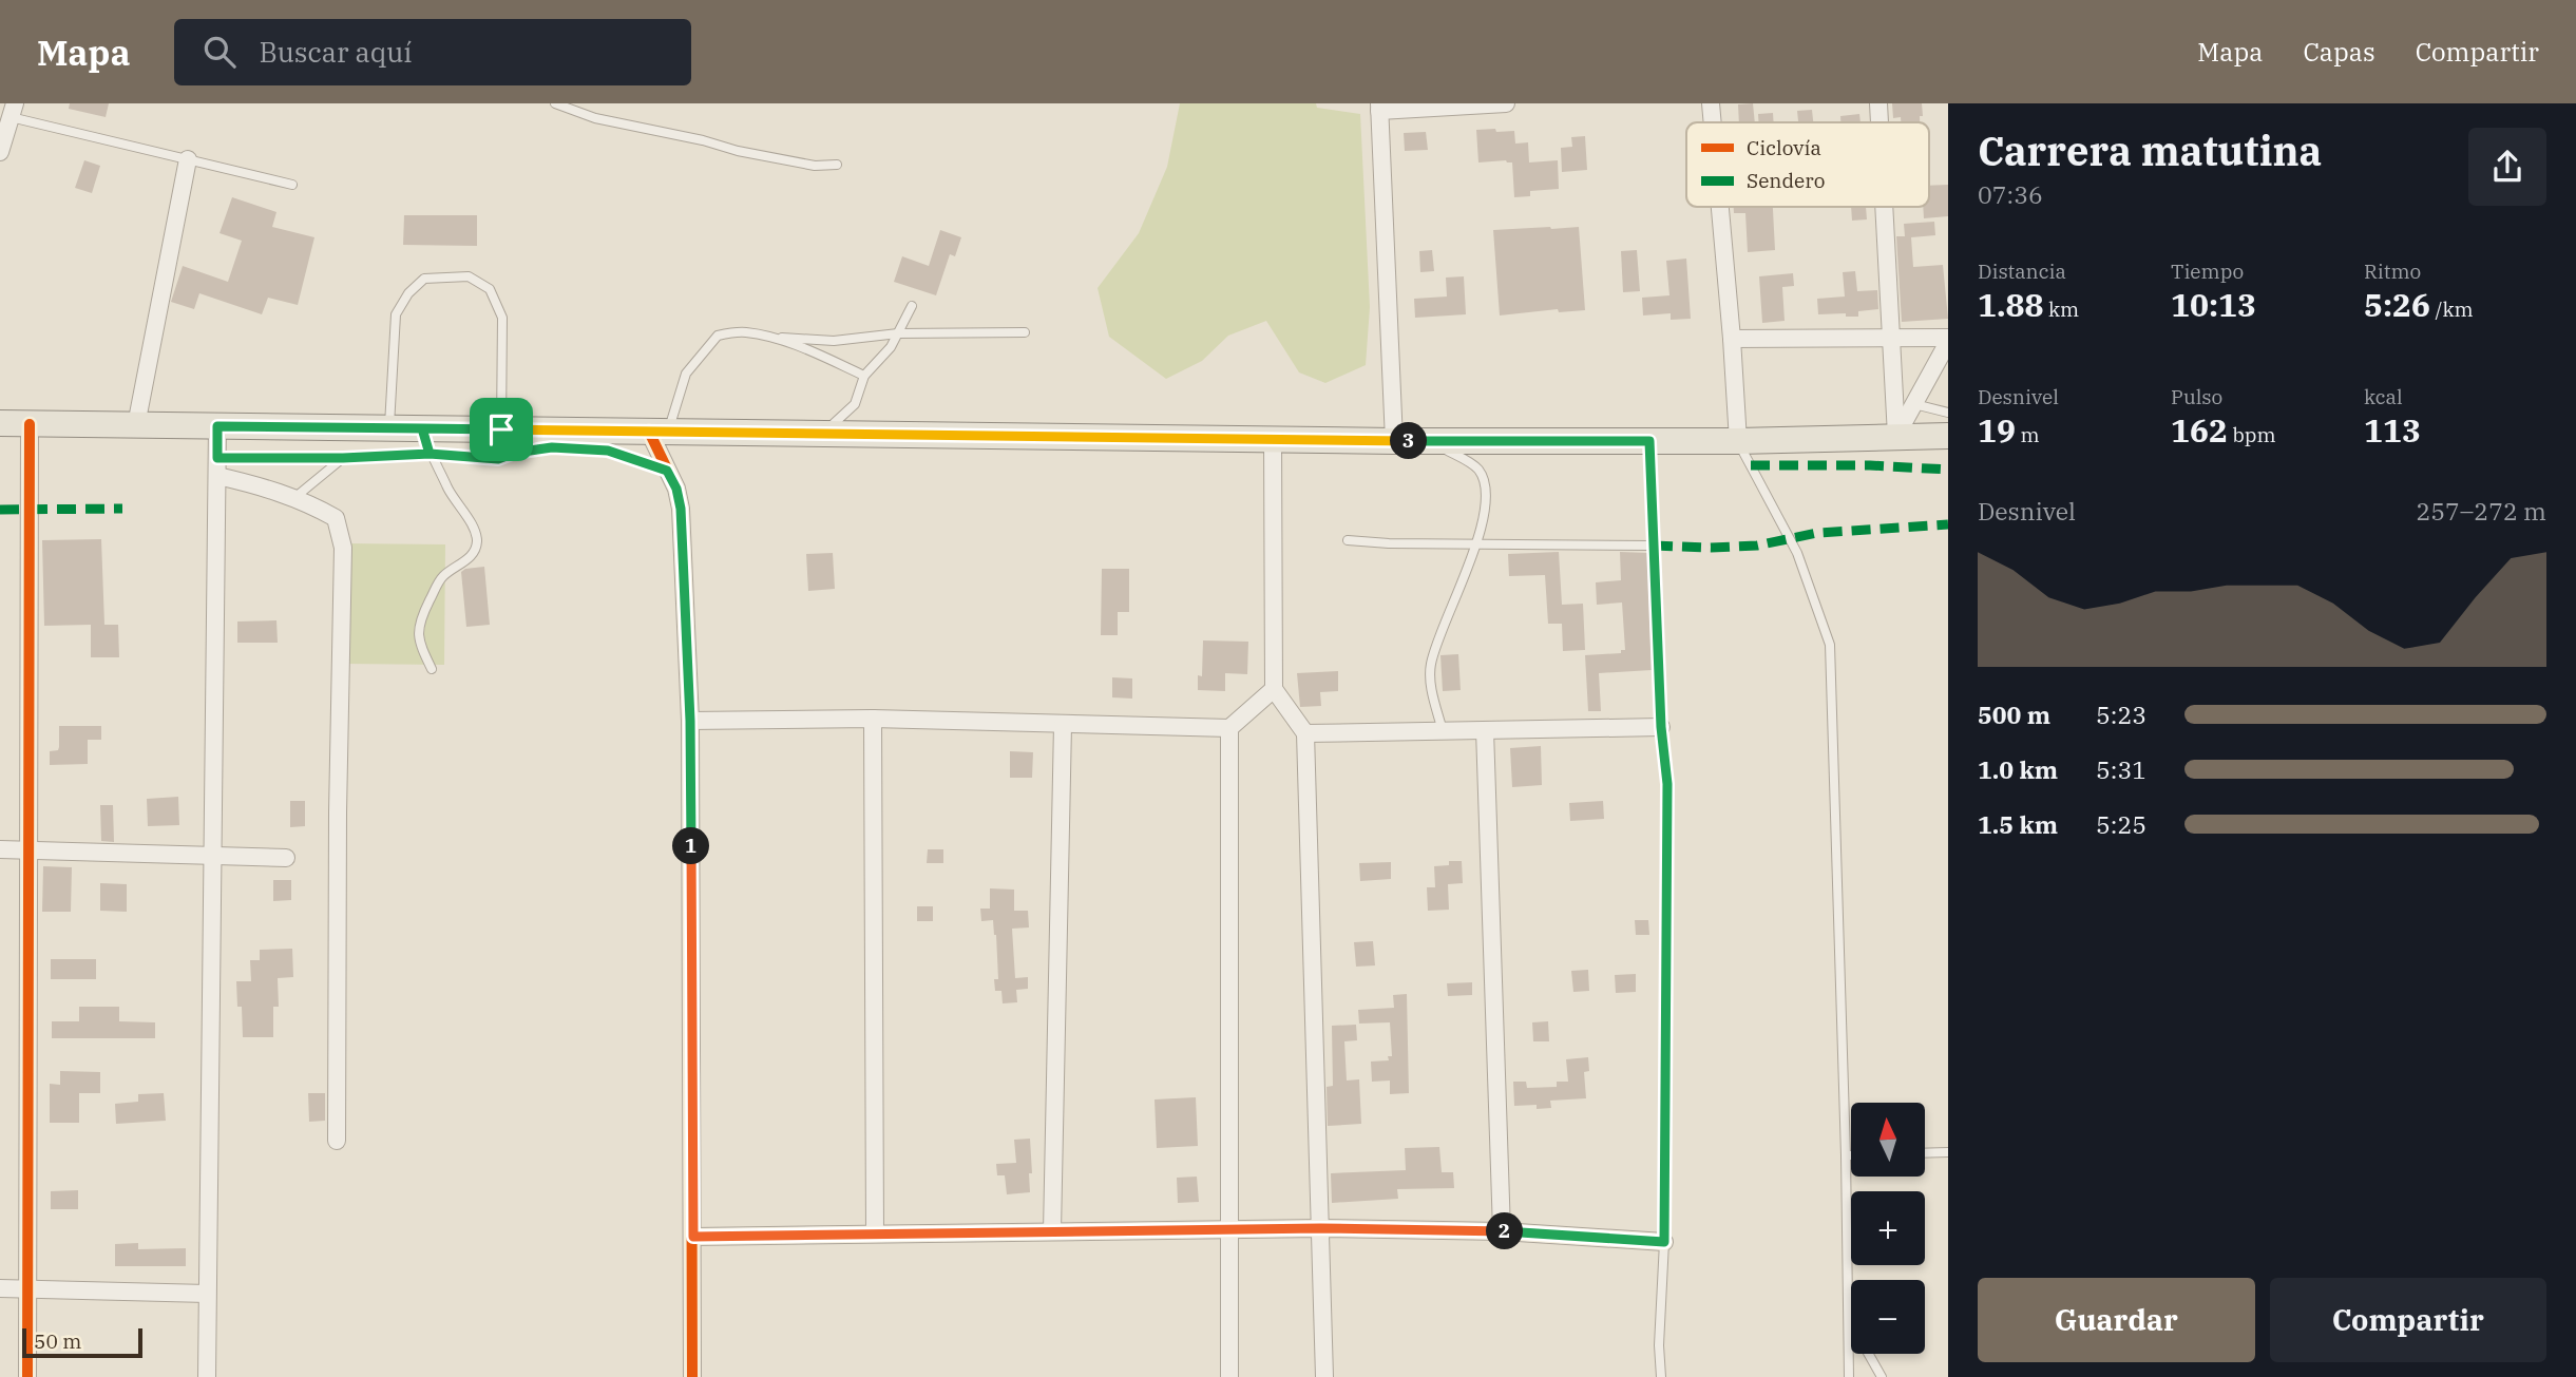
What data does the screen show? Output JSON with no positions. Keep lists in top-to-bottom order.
{
  "legend": ["Ciclovía", "Sendero"],
  "scale_bar": "50 m",
  "north": "top",
  "page": {
    "header": "Mapa",
    "search": "Buscar aquí",
    "nav": ["Mapa", "Capas", "Compartir"],
    "heading": ["Carrera matutina", "07:36"],
    "stats": [
      ["Distancia", "1.88 km"],
      ["Tiempo", "10:13"],
      ["Ritmo", "5:26 /km"],
      ["Desnivel", "19 m"],
      ["Pulso", "162 bpm"],
      ["kcal", "113"]
    ],
    "pins": ["3", "1", "2"],
    "chart": ["Desnivel", "257–272 m"],
    "list": [
      {
        "name": "500 m",
        "note": "5:23"
      },
      {
        "name": "1.0 km",
        "note": "5:31"
      },
      {
        "name": "1.5 km",
        "note": "5:25"
      }
    ],
    "map_buttons": ["+", "−"],
    "buttons": ["Guardar", "Compartir"],
    "scale": "50 m"
  }
}
